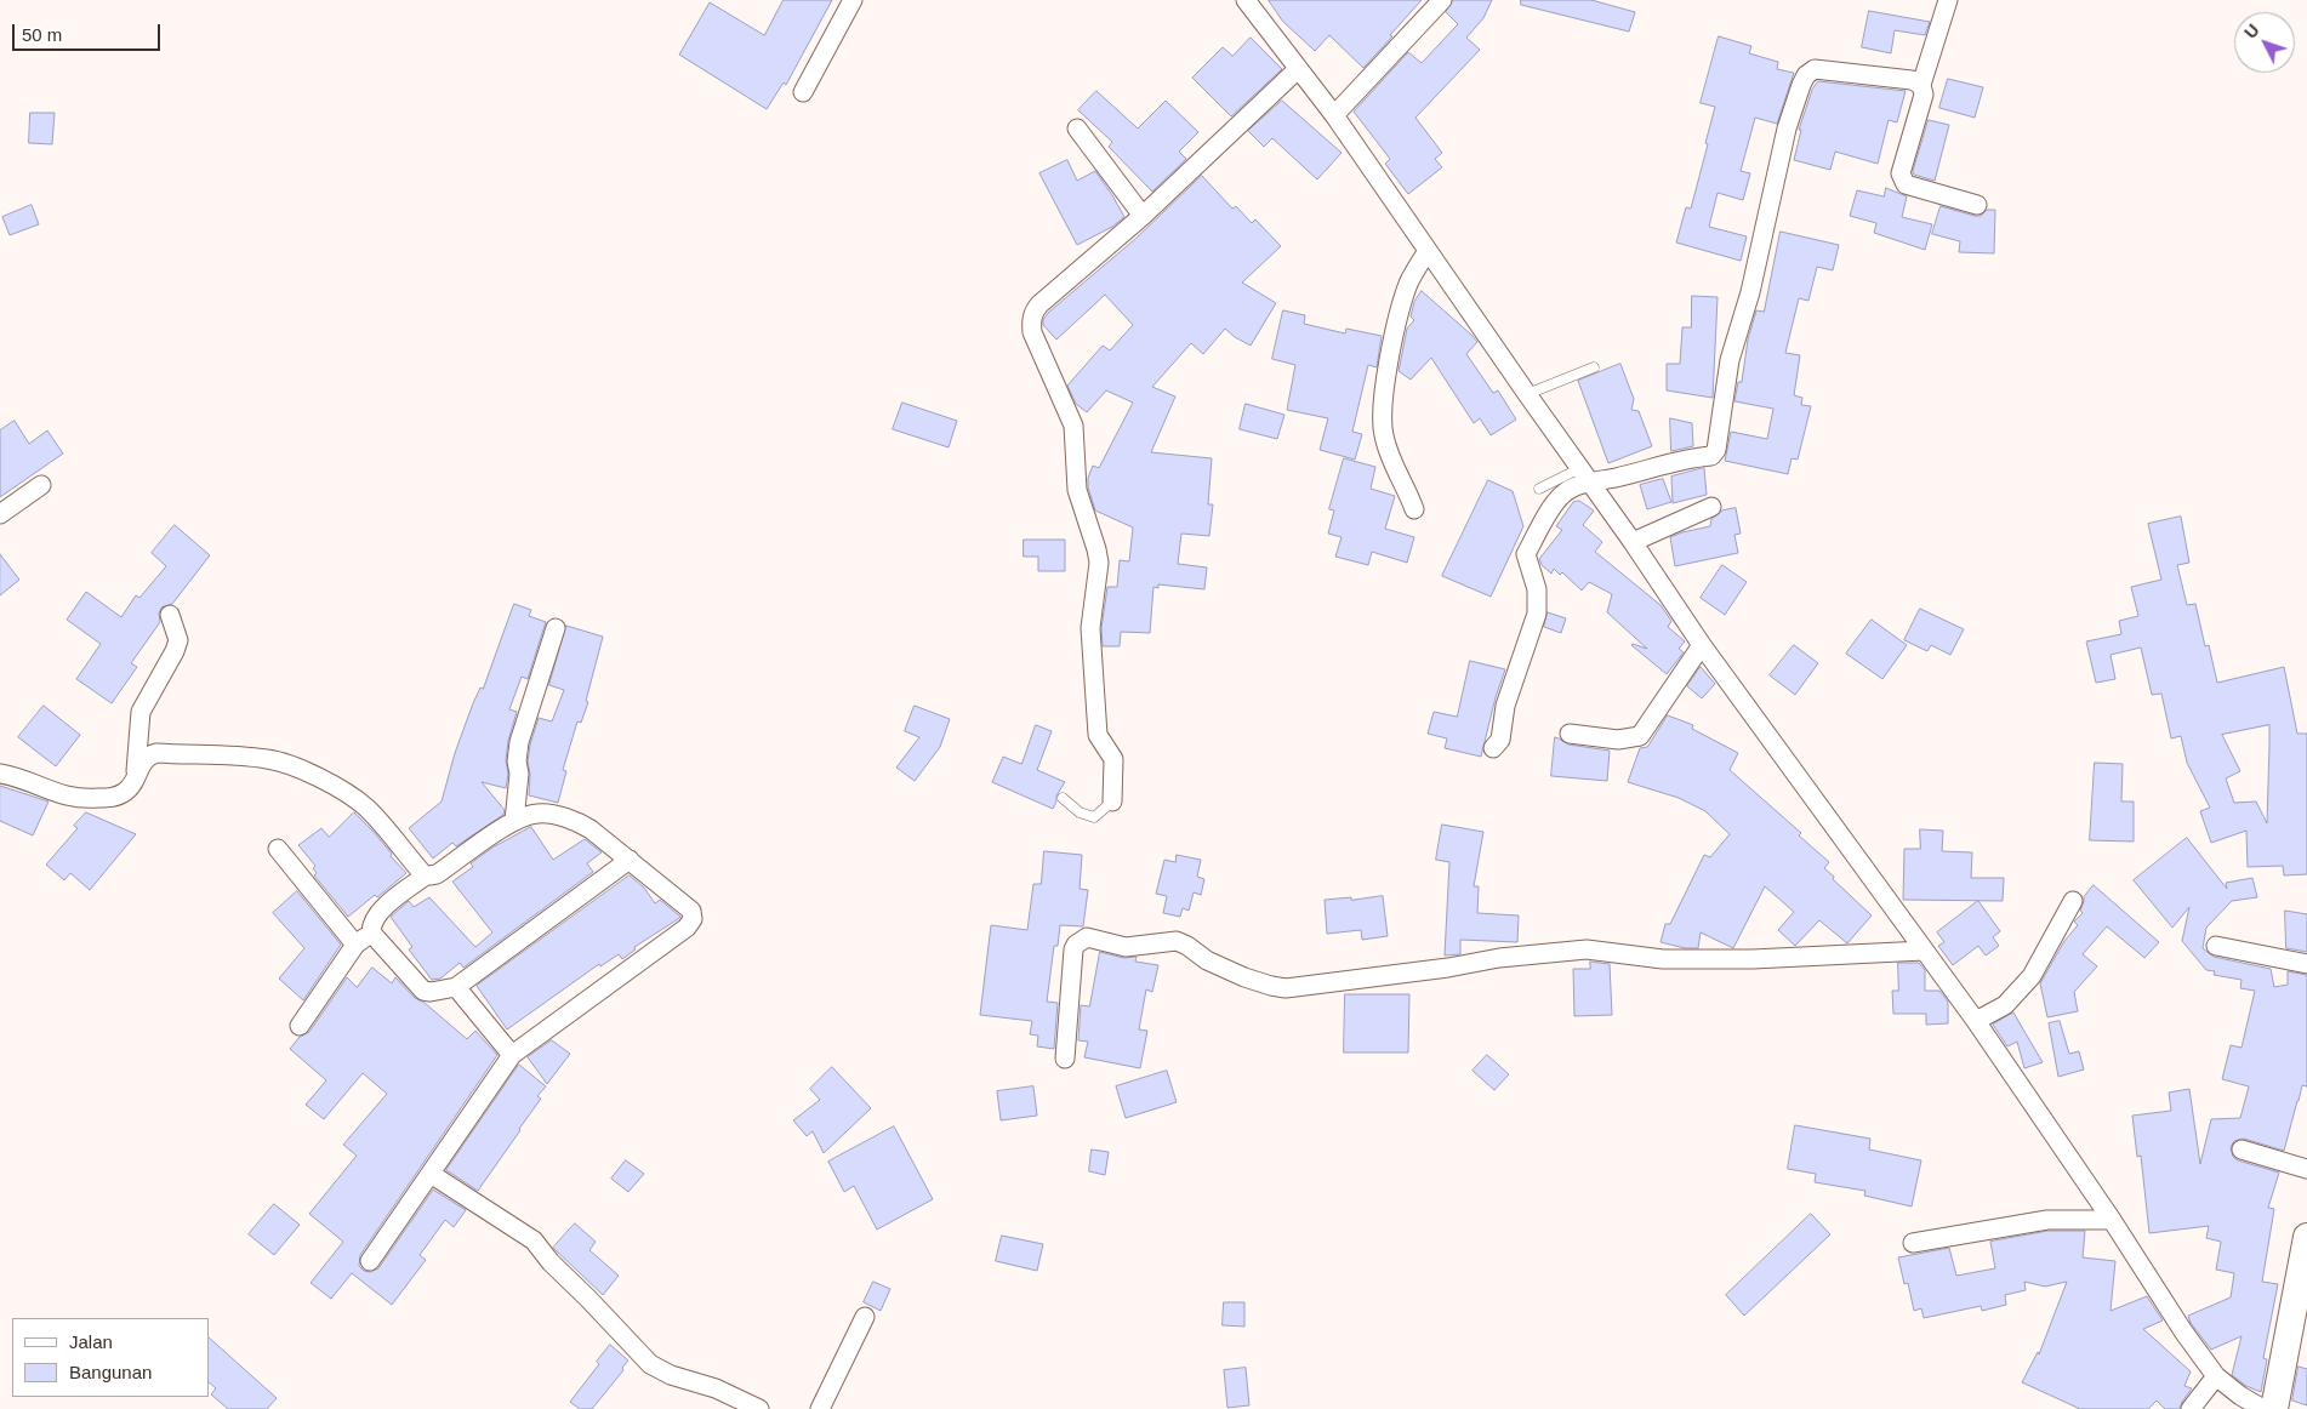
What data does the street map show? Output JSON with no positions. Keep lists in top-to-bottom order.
{
  "legend": ["Jalan", "Bangunan"],
  "scale_bar": "50 m",
  "north": "top left"
}
